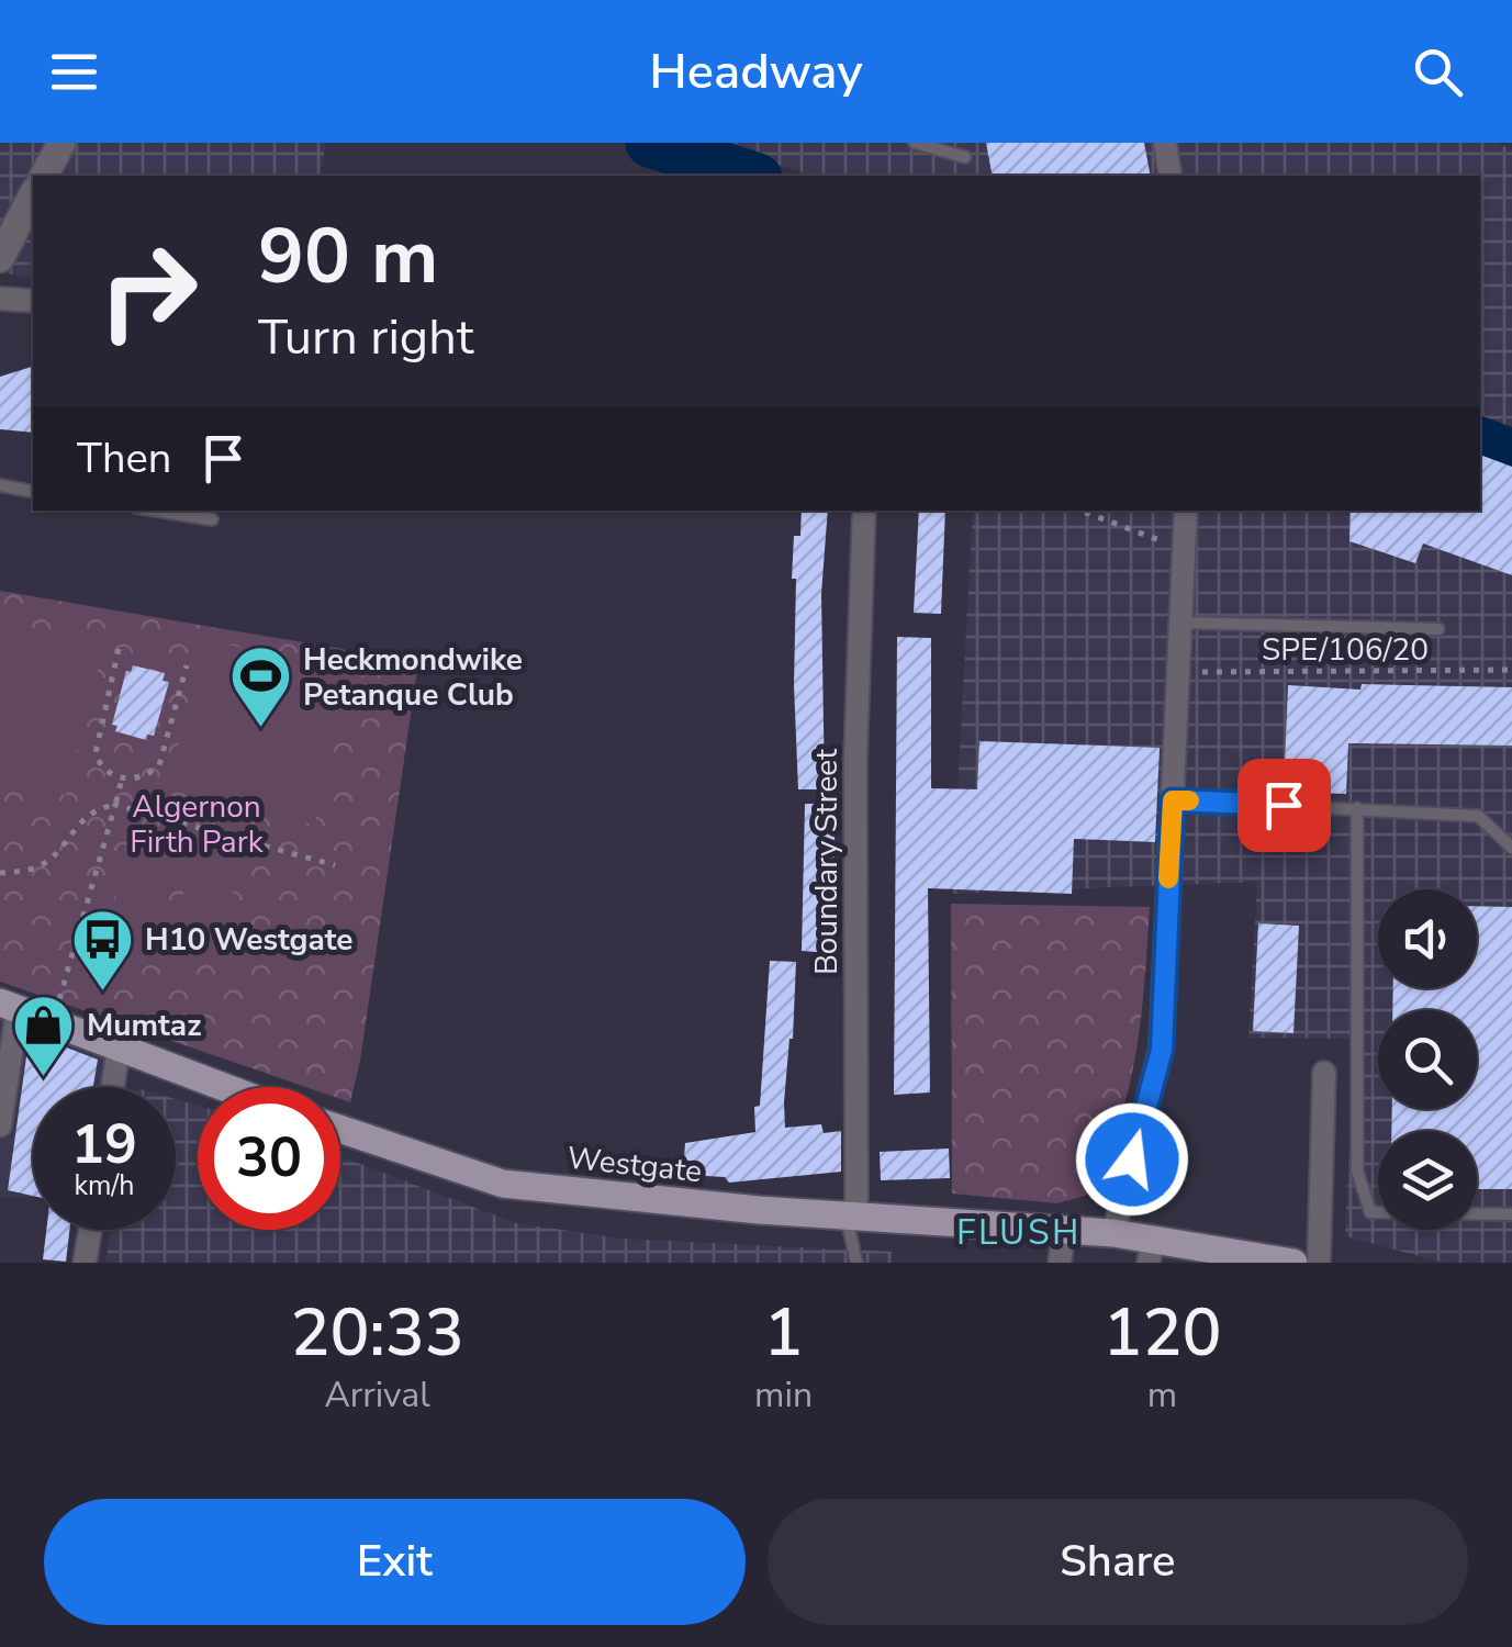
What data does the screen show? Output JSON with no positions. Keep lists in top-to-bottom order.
{
  "streets": {
    "main road": ["Westgate"],
    "street": ["Boundary Street"],
    "path": ["SPE/106/20"]
  },
  "crossings": [
    ["Boundary Street", "Westgate"]
  ],
  "districts": ["FLUSH"],
  "parks": ["Algernon Firth Park"],
  "places": {
    "sports": ["Heckmondwike Petanque Club"],
    "bus stop": ["H10 Westgate"],
    "shop": ["Mumtaz"]
  },
  "page": {
    "header": "Headway",
    "turn": ["90 m", "Turn right"],
    "then": "Then",
    "speed": "19 km/h",
    "limit": "30",
    "eta": [
      "20:33",
      "Arrival",
      "1",
      "min",
      "120",
      "m"
    ],
    "buttons": ["Exit", "Share"]
  }
}
